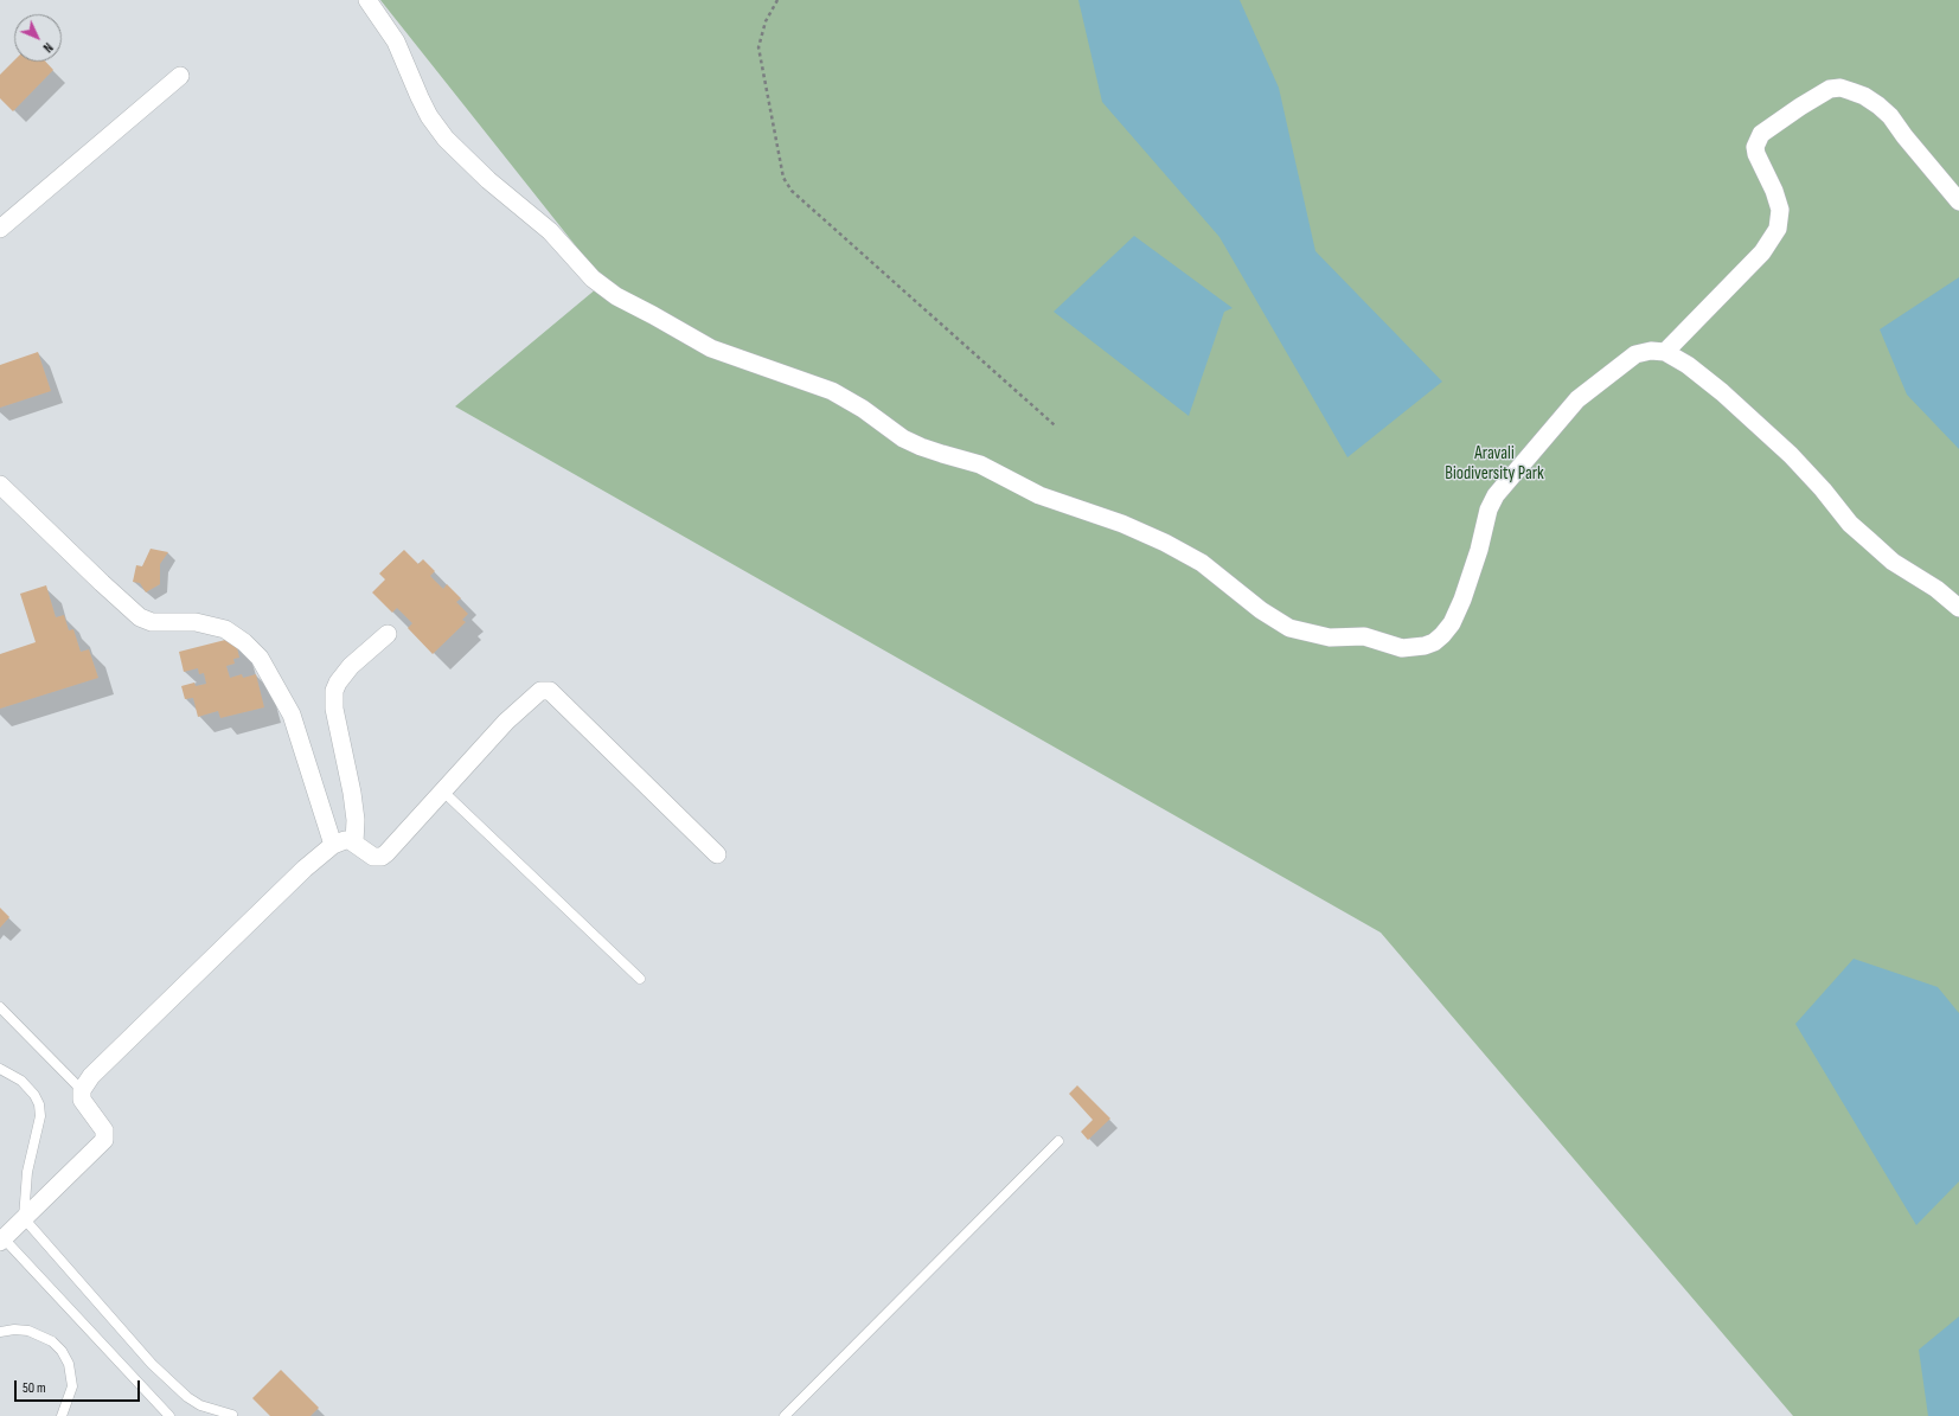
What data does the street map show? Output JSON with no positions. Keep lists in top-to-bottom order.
{
  "parks": ["Aravali Biodiversity Park"],
  "scale_bar": "50 m",
  "north": "bottom right"
}
